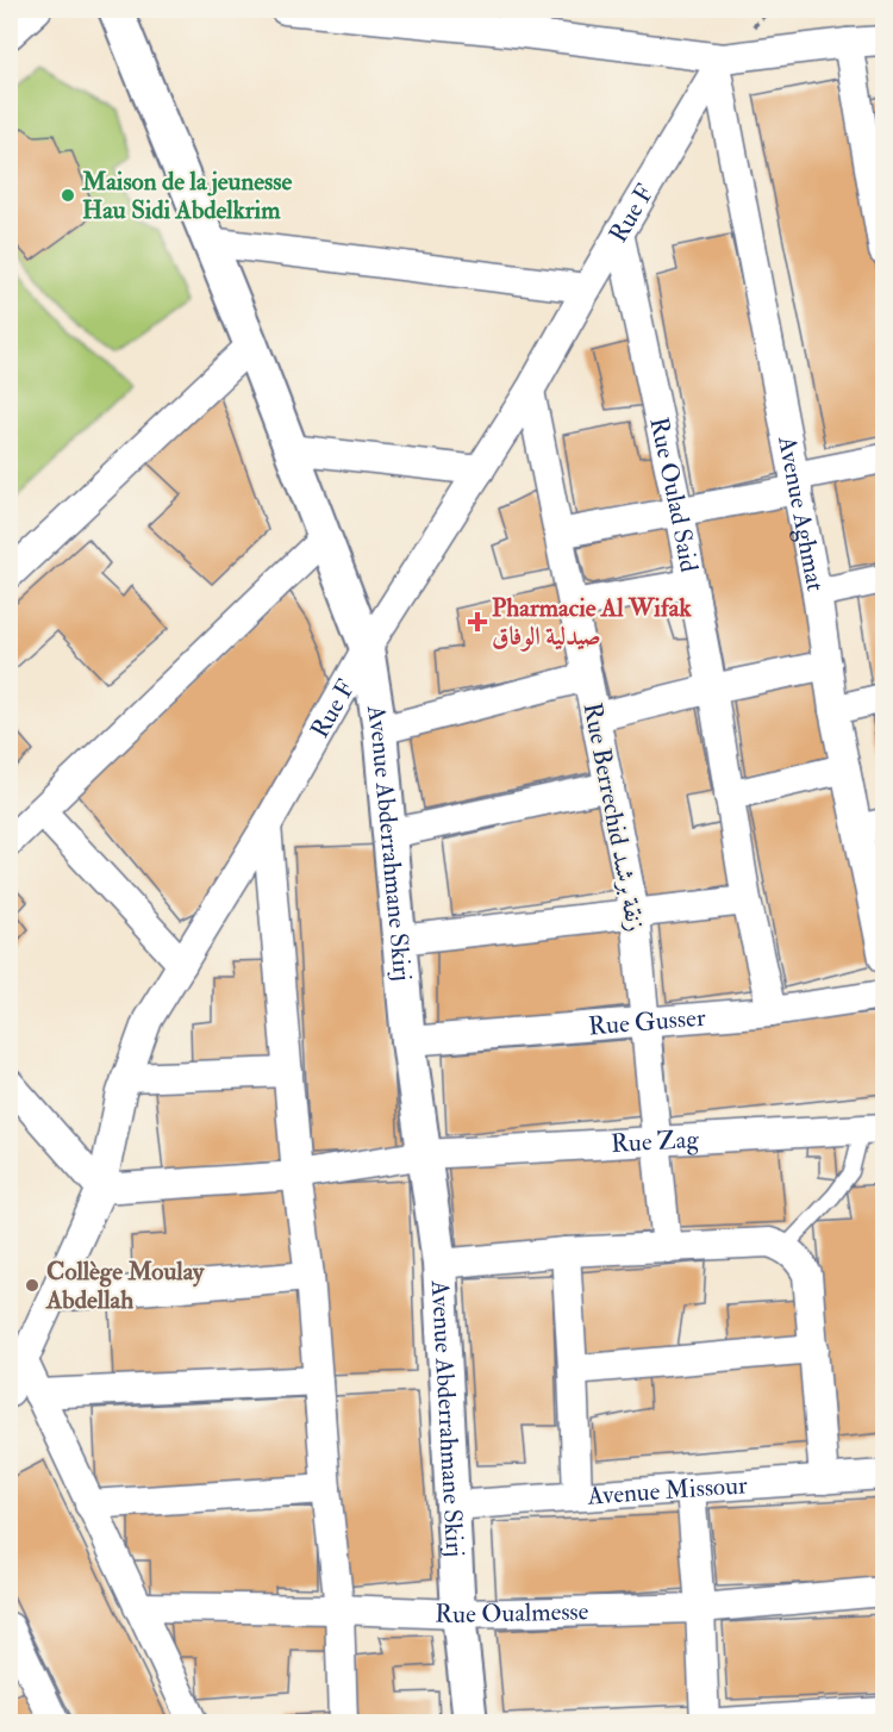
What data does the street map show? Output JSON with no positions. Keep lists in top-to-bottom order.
{
  "streets": {
    "street": [
      "Rue F",
      "Rue Oulad Said",
      "Avenue Aghmat",
      "Rue Berrechid زنقة برشىد",
      "Avenue Abderrahmane Skirj",
      "Rue Gusser",
      "Rue Zag",
      "Avenue Missour",
      "Rue Oualmesse"
    ]
  },
  "crossings": [
    ["Rue F", "Rue Oulad Said"],
    ["Rue F", "Avenue Aghmat"],
    ["Rue F", "Rue Berrechid زنقة برشىد"],
    ["Rue F", "Avenue Abderrahmane Skirj"],
    ["Rue F", "Rue Zag"],
    ["Rue Oulad Said", "Rue Gusser"],
    ["Rue Berrechid زنقة برشىد", "Rue Gusser"],
    ["Rue Berrechid زنقة برشىد", "Rue Zag"],
    ["Avenue Abderrahmane Skirj", "Rue Gusser"],
    ["Avenue Abderrahmane Skirj", "Rue Zag"],
    ["Avenue Abderrahmane Skirj", "Avenue Missour"],
    ["Avenue Abderrahmane Skirj", "Rue Oualmesse"]
  ],
  "places": {
    "other": ["Maison de la jeunesse Hau Sidi Abdelkrim", "Collège Moulay Abdellah"],
    "health": ["Pharmacie Al Wifak صيدلية الوفاق"]
  }
}
